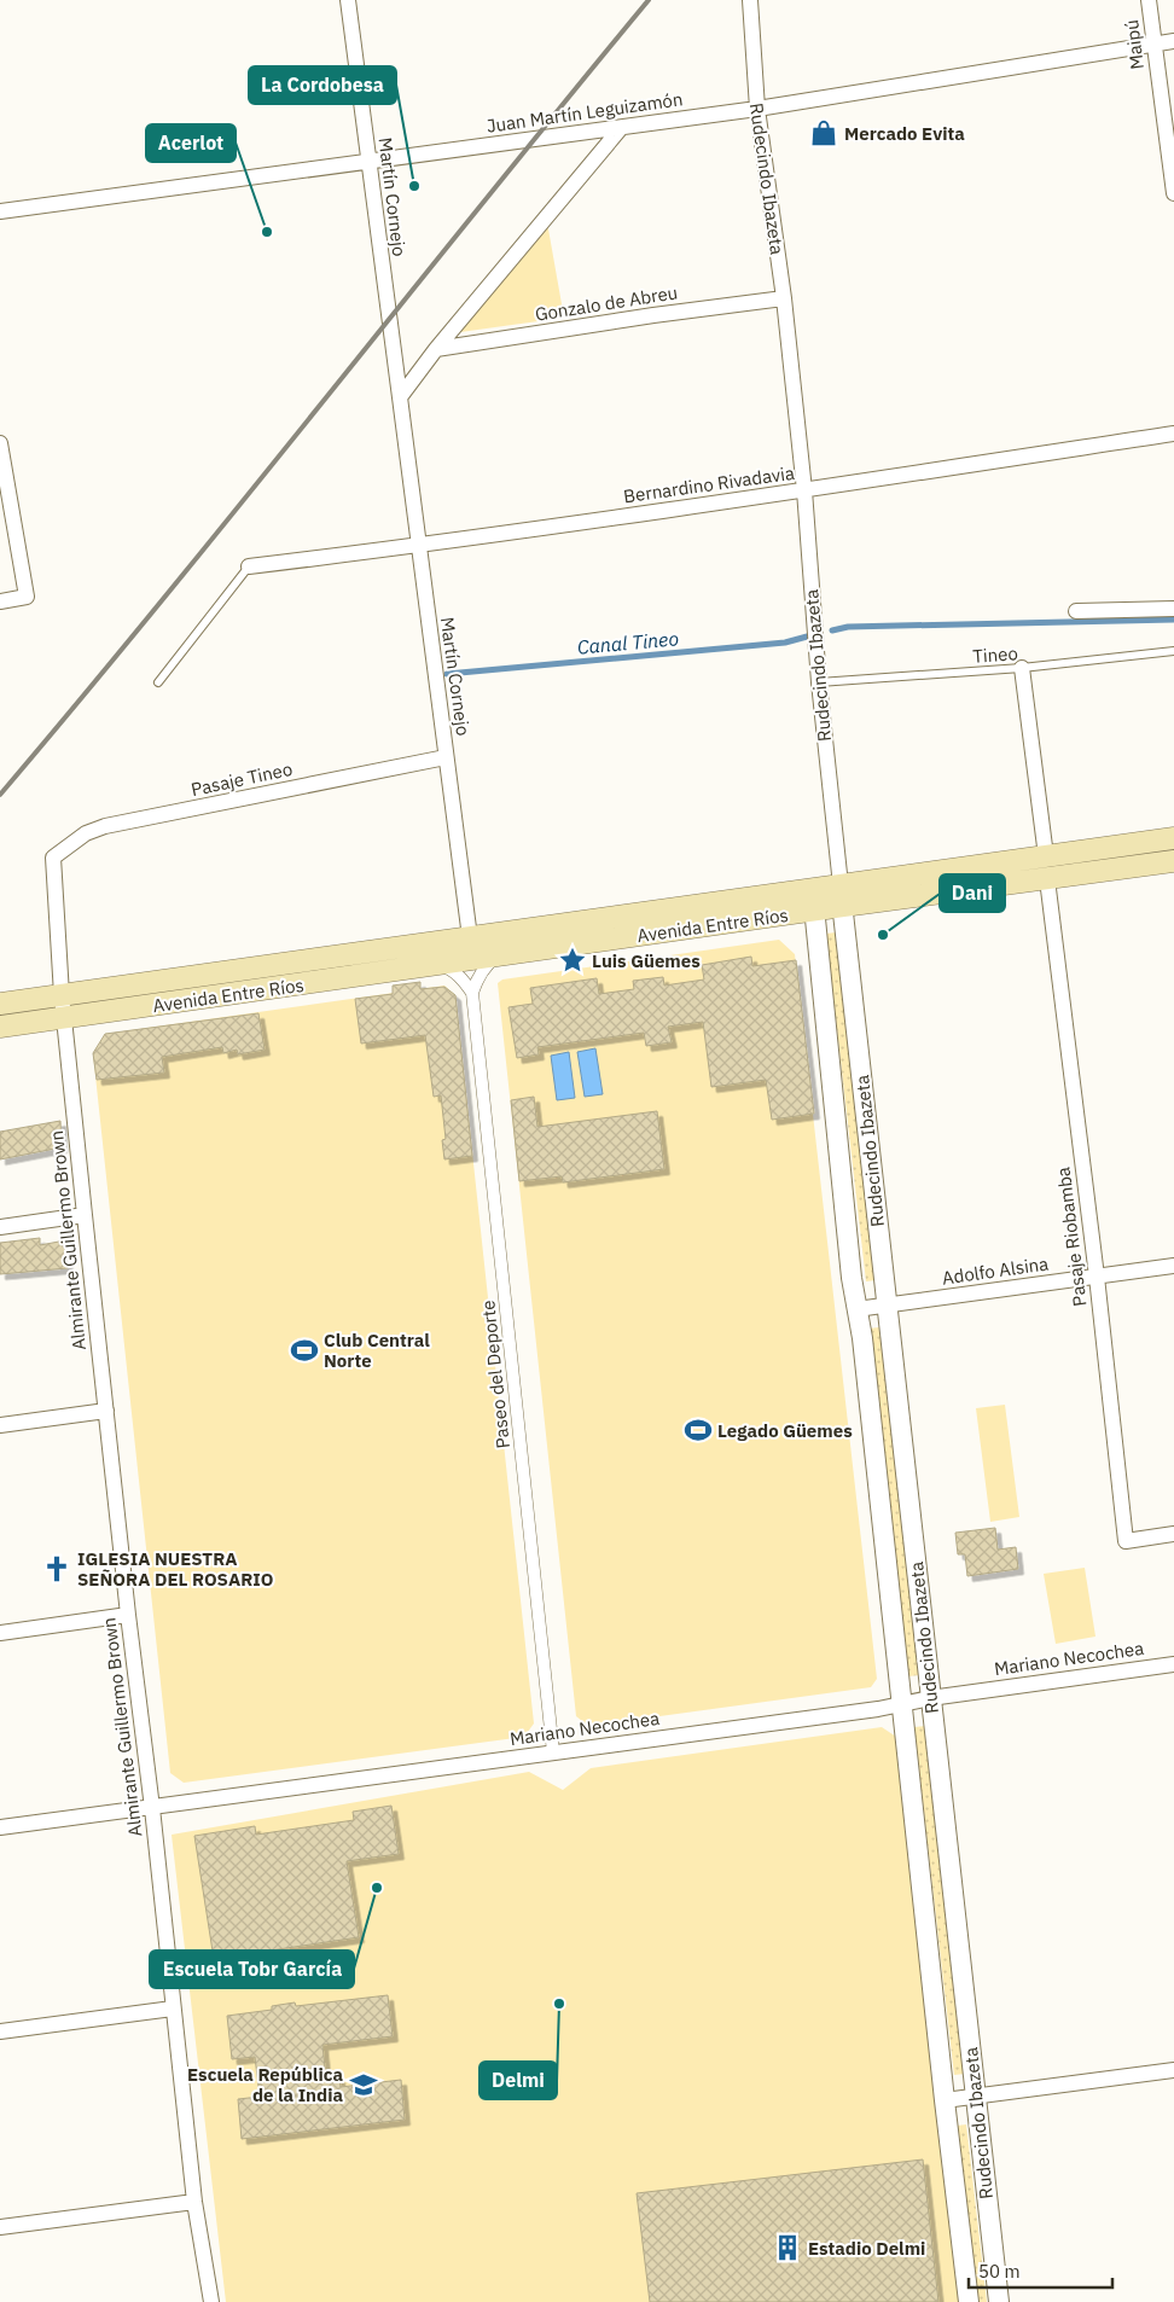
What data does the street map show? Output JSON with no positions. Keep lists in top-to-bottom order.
{
  "streets": {
    "main road": ["Avenida Entre Ríos"],
    "street": [
      "Maipú",
      "Juan Martín Leguizamón",
      "Rudecindo Ibazeta",
      "Martín Cornejo",
      "Gonzalo de Abreu",
      "Bernardino Rivadavia",
      "Pasaje Tineo",
      "Pasaje Riobamba",
      "Almirante Guillermo Brown",
      "Adolfo Alsina",
      "Paseo del Deporte",
      "Mariano Necochea"
    ],
    "lane": ["Tineo"]
  },
  "crossings": [
    ["Maipú", "Juan Martín Leguizamón"],
    ["Juan Martín Leguizamón", "Rudecindo Ibazeta"],
    ["Juan Martín Leguizamón", "Martín Cornejo"],
    ["Rudecindo Ibazeta", "Gonzalo de Abreu"],
    ["Rudecindo Ibazeta", "Bernardino Rivadavia"],
    ["Rudecindo Ibazeta", "Tineo"],
    ["Rudecindo Ibazeta", "Avenida Entre Ríos"],
    ["Rudecindo Ibazeta", "Adolfo Alsina"],
    ["Rudecindo Ibazeta", "Mariano Necochea"],
    ["Martín Cornejo", "Bernardino Rivadavia"],
    ["Martín Cornejo", "Pasaje Tineo"],
    ["Martín Cornejo", "Avenida Entre Ríos"],
    ["Pasaje Tineo", "Almirante Guillermo Brown"],
    ["Avenida Entre Ríos", "Pasaje Riobamba"],
    ["Avenida Entre Ríos", "Almirante Guillermo Brown"],
    ["Pasaje Riobamba", "Adolfo Alsina"],
    ["Almirante Guillermo Brown", "Mariano Necochea"],
    ["Paseo del Deporte", "Mariano Necochea"]
  ],
  "water": ["Canal Tineo"],
  "places": {
    "shop": ["Mercado Evita"],
    "other": [
      "La Cordobesa",
      "Acerlot",
      "Dani",
      "Escuela Tobr García",
      "Delmi"
    ],
    "place": ["Luis Güemes"],
    "sports": ["Club Central Norte", "Legado Güemes"],
    "church": ["IGLESIA NUESTRA SEÑORA DEL ROSARIO"],
    "school or university": ["Escuela República de la India"],
    "building": ["Estadio Delmi"]
  },
  "scale_bar": "50 m"
}
